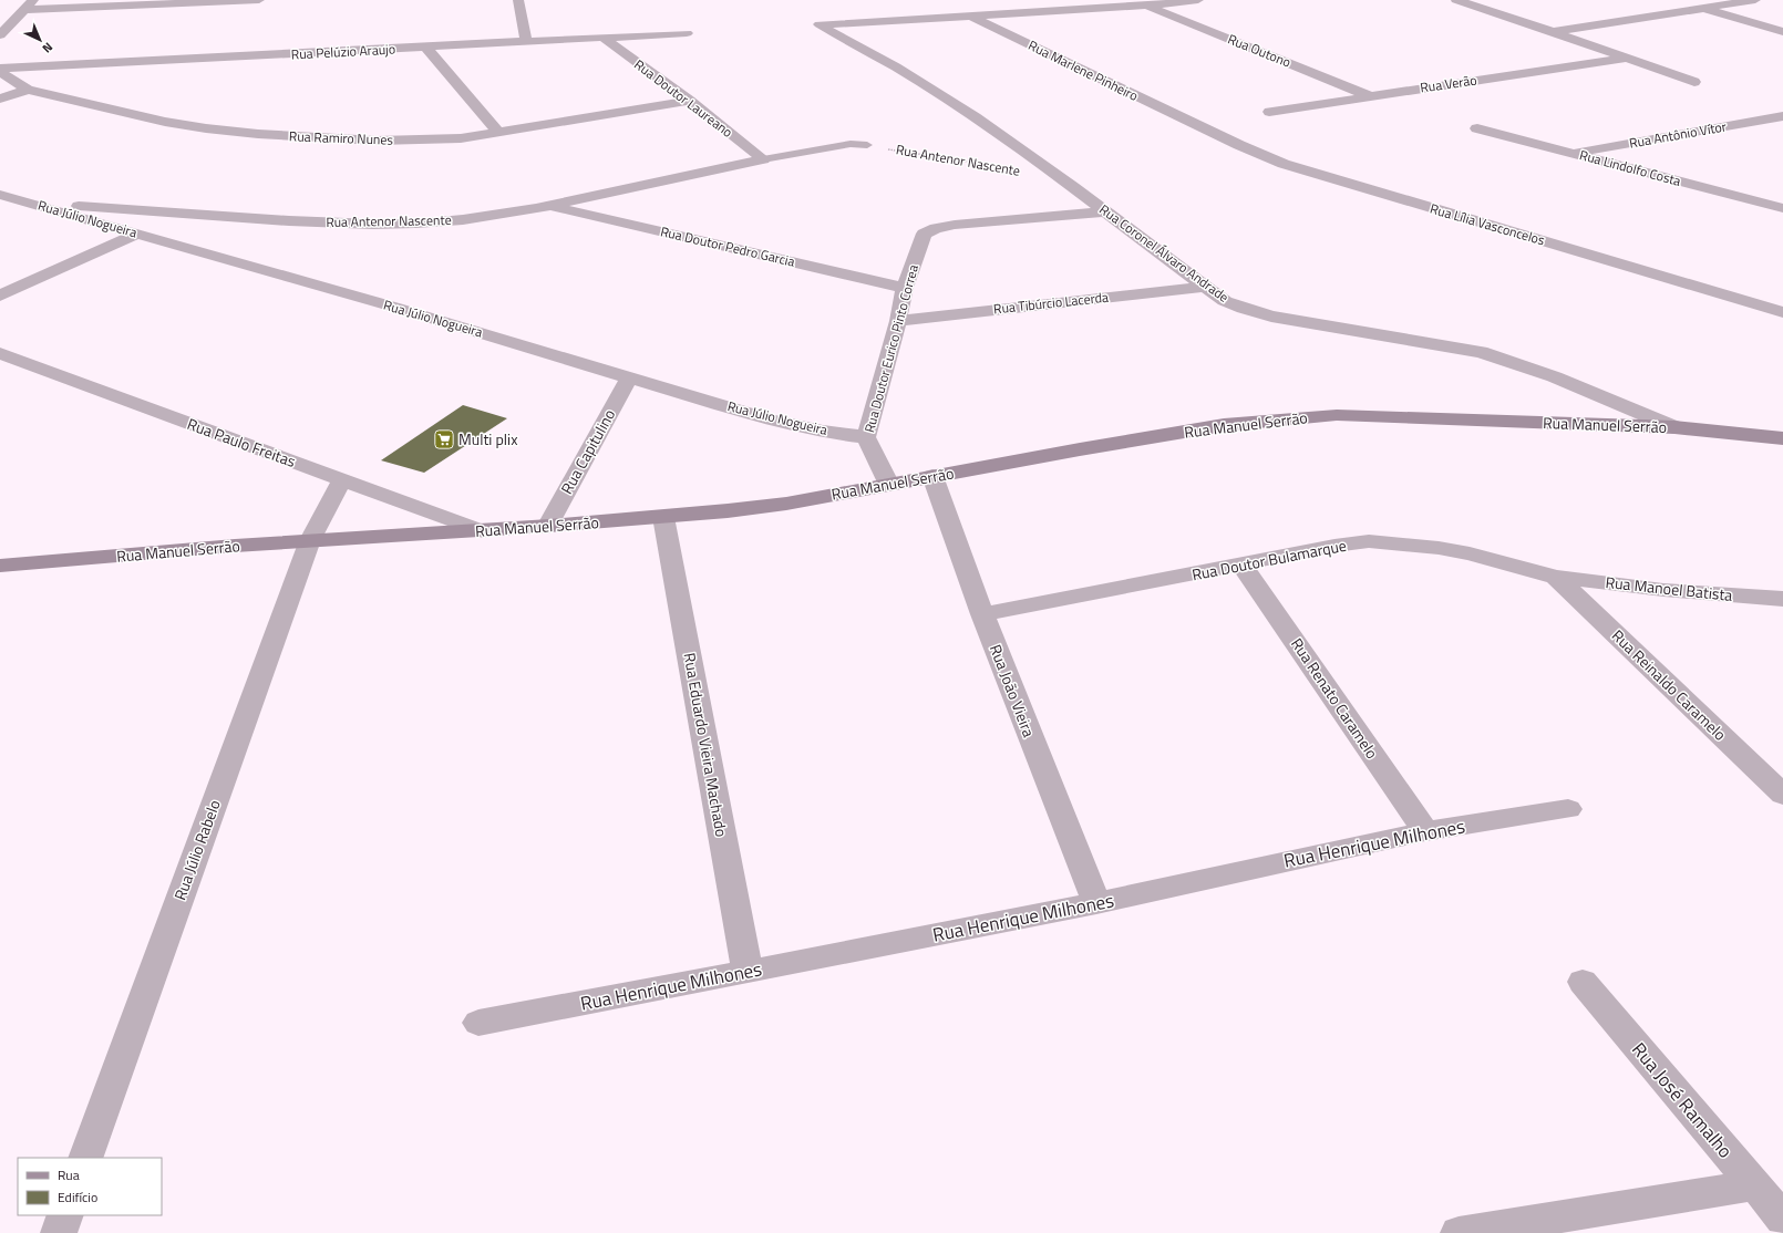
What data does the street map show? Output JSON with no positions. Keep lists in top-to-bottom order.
{
  "streets": {
    "street": [
      "Rua Outono",
      "Rua Pelúzio Araujo",
      "Rua Marlene Pinheiro",
      "Rua Verão",
      "Rua Doutor Laureano",
      "Rua Antônio Vítor",
      "Rua Ramiro Nunes",
      "Rua Antenor Nascente",
      "Rua Lindolfo Costa",
      "Rua Júlio Nogueira",
      "Rua Lília Vasconcelos",
      "Rua Doutor Pedro Garcia",
      "Rua Coronel Álvaro Andrade",
      "Rua Tibúrcio Lacerda",
      "Rua Doutor Eurico Pinto Correa",
      "Rua Manuel Serrão",
      "Rua Paulo Freitas",
      "Rua Capitulino",
      "Rua Doutor Bulamarque",
      "Rua Manoel Batista",
      "Rua Reinaldo Caramelo",
      "Rua João Vieira",
      "Rua Renato Caramelo",
      "Rua Eduardo Vieira Machado",
      "Rua Henrique Milhones",
      "Rua Júlio Rabelo",
      "Rua José Ramalho"
    ]
  },
  "crossings": [
    ["Rua Outono", "Rua Verão"],
    ["Rua Pelúzio Araujo", "Rua Doutor Laureano"],
    ["Rua Pelúzio Araujo", "Rua Ramiro Nunes"],
    ["Rua Marlene Pinheiro", "Rua Lília Vasconcelos"],
    ["Rua Marlene Pinheiro", "Rua Coronel Álvaro Andrade"],
    ["Rua Doutor Laureano", "Rua Ramiro Nunes"],
    ["Rua Doutor Laureano", "Rua Antenor Nascente"],
    ["Rua Antônio Vítor", "Rua Lindolfo Costa"],
    ["Rua Antenor Nascente", "Rua Júlio Nogueira"],
    ["Rua Antenor Nascente", "Rua Doutor Pedro Garcia"],
    ["Rua Júlio Nogueira", "Rua Doutor Eurico Pinto Correa"],
    ["Rua Júlio Nogueira", "Rua Capitulino"],
    ["Rua Doutor Pedro Garcia", "Rua Doutor Eurico Pinto Correa"],
    ["Rua Coronel Álvaro Andrade", "Rua Tibúrcio Lacerda"],
    ["Rua Coronel Álvaro Andrade", "Rua Doutor Eurico Pinto Correa"],
    ["Rua Coronel Álvaro Andrade", "Rua Manuel Serrão"],
    ["Rua Tibúrcio Lacerda", "Rua Doutor Eurico Pinto Correa"],
    ["Rua Doutor Eurico Pinto Correa", "Rua Manuel Serrão"],
    ["Rua Manuel Serrão", "Rua Paulo Freitas"],
    ["Rua Manuel Serrão", "Rua Capitulino"],
    ["Rua Manuel Serrão", "Rua João Vieira"],
    ["Rua Manuel Serrão", "Rua Eduardo Vieira Machado"],
    ["Rua Manuel Serrão", "Rua Júlio Rabelo"],
    ["Rua Paulo Freitas", "Rua Júlio Rabelo"],
    ["Rua Doutor Bulamarque", "Rua Manoel Batista"],
    ["Rua Doutor Bulamarque", "Rua Reinaldo Caramelo"],
    ["Rua Doutor Bulamarque", "Rua João Vieira"],
    ["Rua Doutor Bulamarque", "Rua Renato Caramelo"],
    ["Rua Manoel Batista", "Rua Reinaldo Caramelo"],
    ["Rua João Vieira", "Rua Henrique Milhones"],
    ["Rua Renato Caramelo", "Rua Henrique Milhones"],
    ["Rua Eduardo Vieira Machado", "Rua Henrique Milhones"]
  ],
  "places": {
    "supermarket": ["Multi plix"]
  },
  "legend": ["Rua", "Edifício"],
  "north": "bottom right"
}
